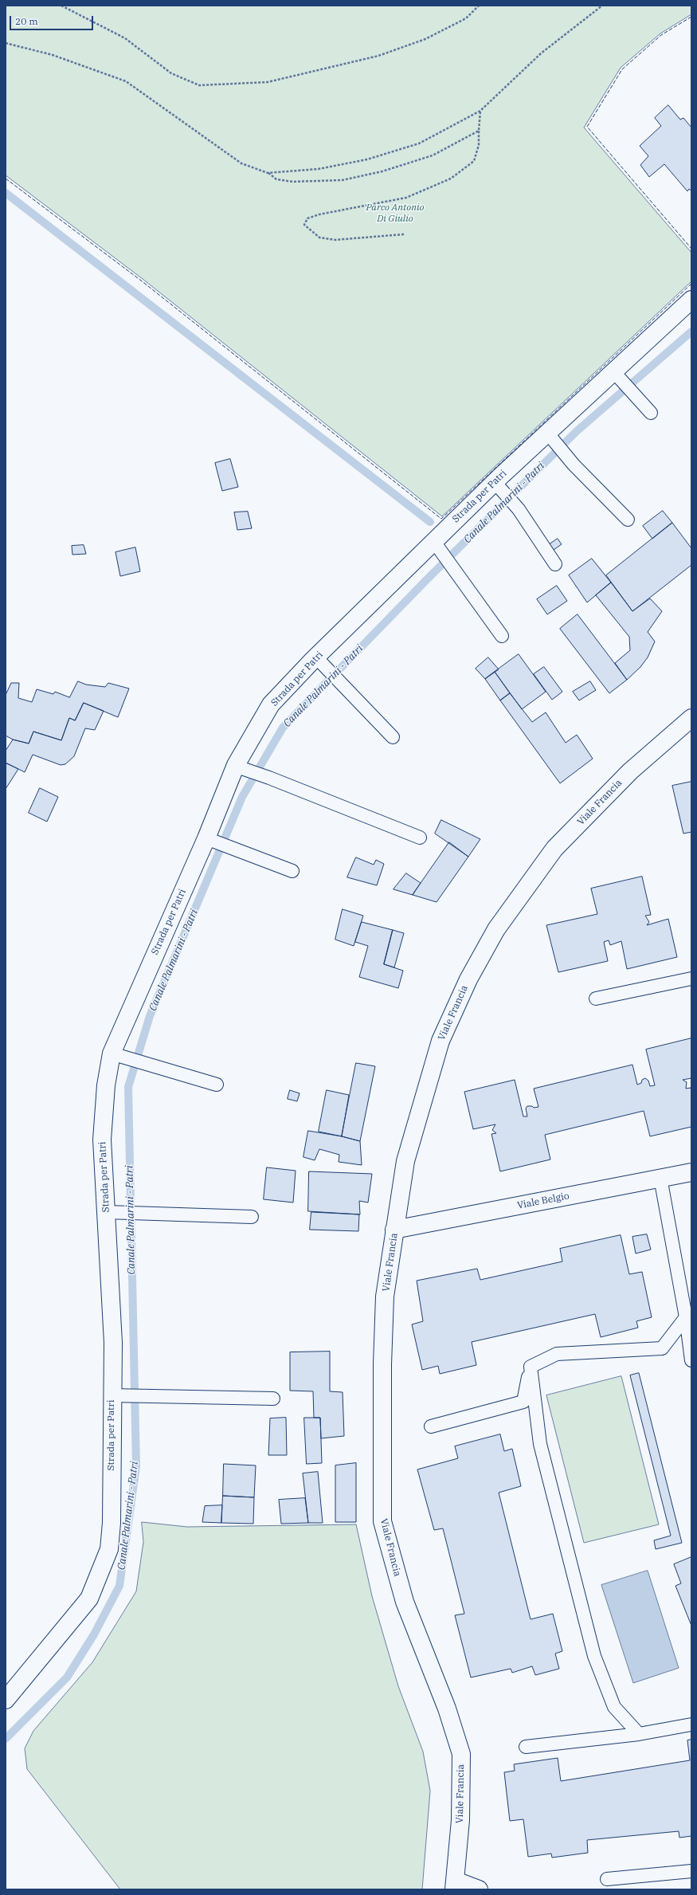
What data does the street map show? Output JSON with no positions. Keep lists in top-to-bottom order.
{
  "streets": {
    "street": ["Strada per Patri", "Viale Francia", "Viale Belgio"]
  },
  "crossings": [
    ["Viale Francia", "Viale Belgio"]
  ],
  "water": ["Canale Palmarini - Patri"],
  "parks": ["Parco Antonio Di Giulio"],
  "scale_bar": "20 m"
}
